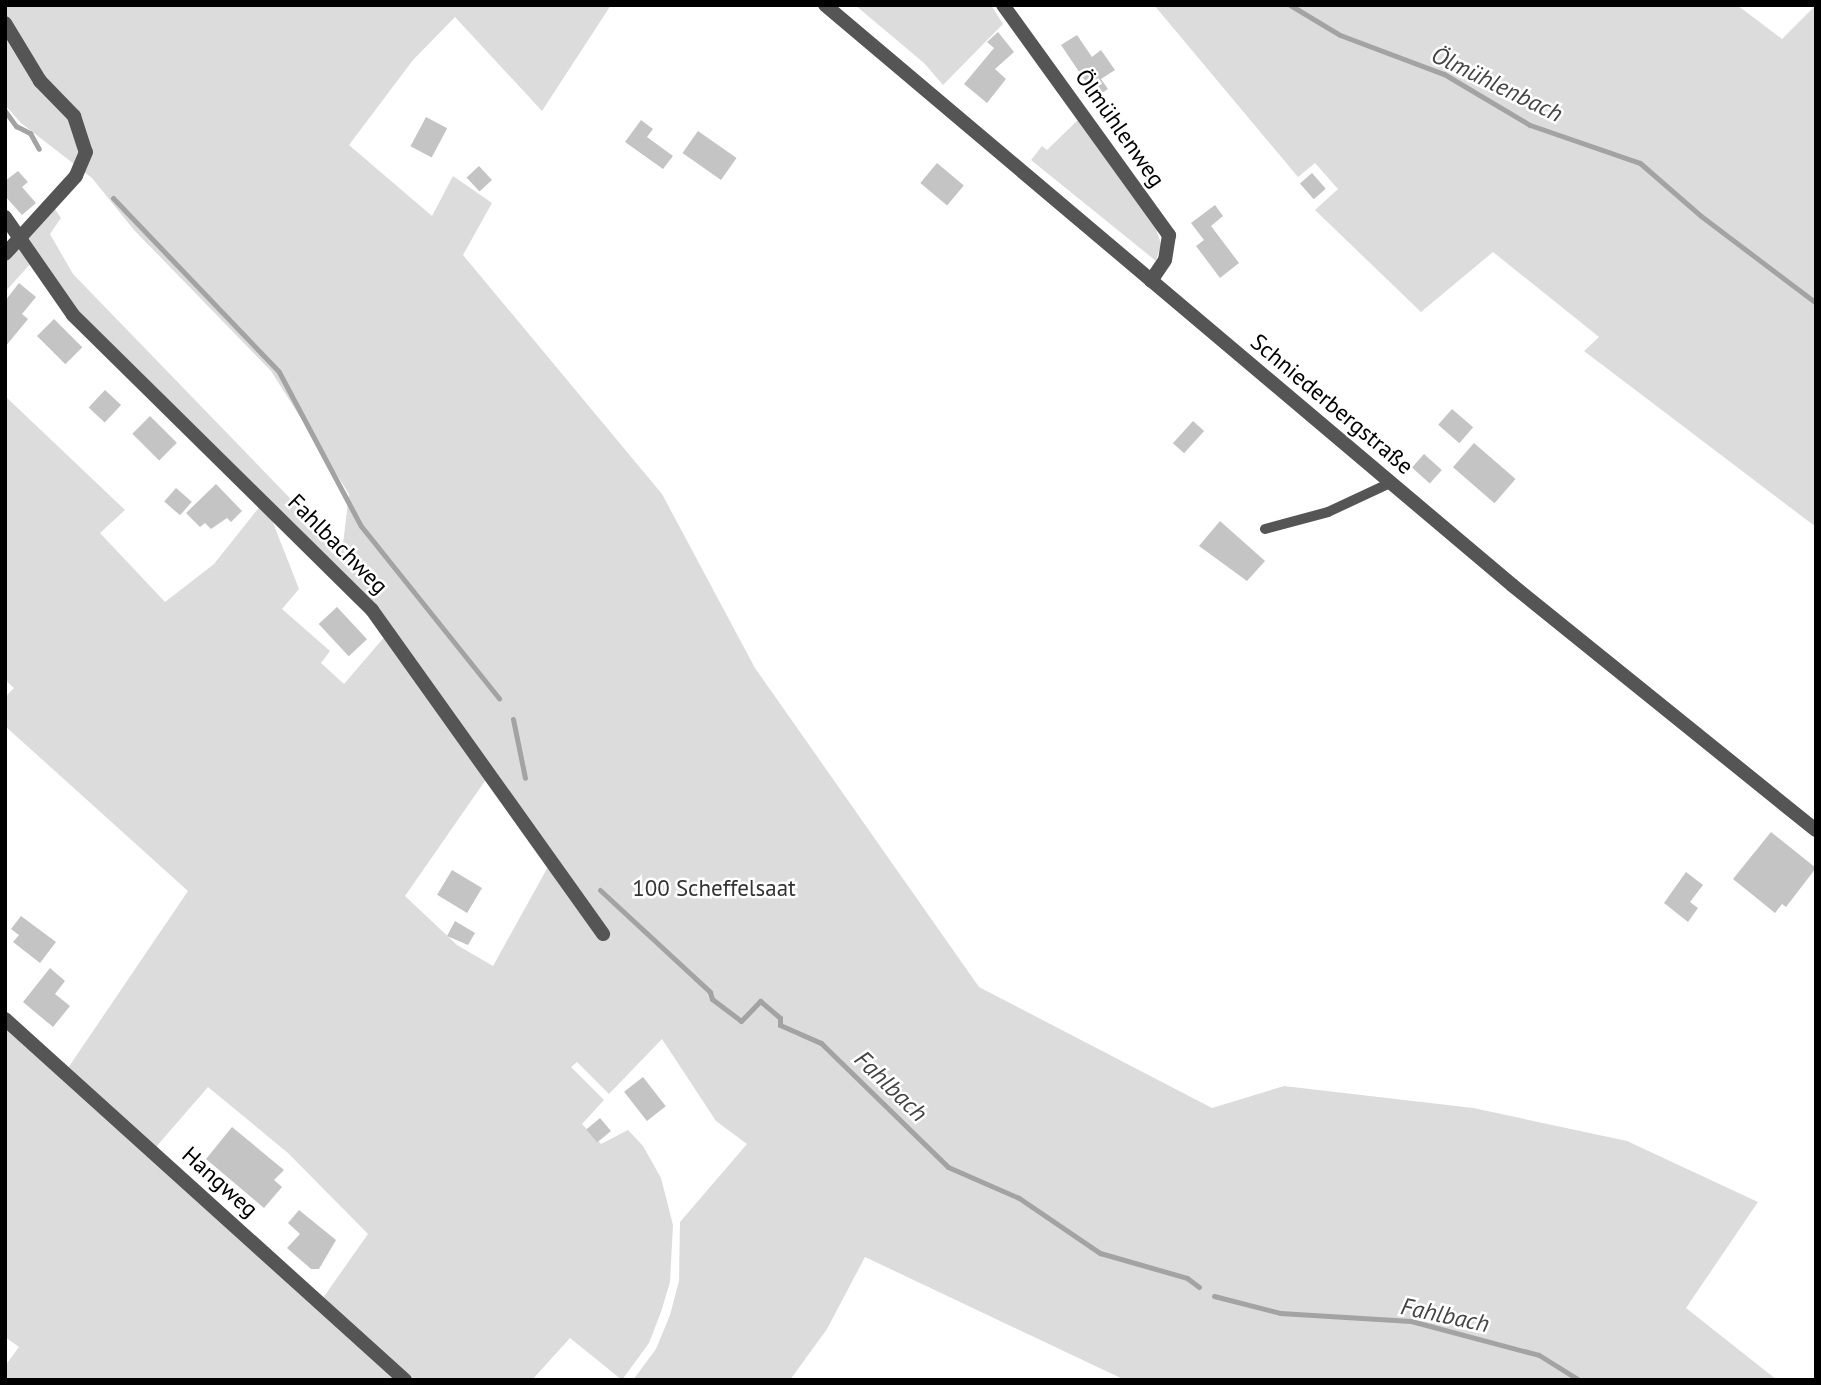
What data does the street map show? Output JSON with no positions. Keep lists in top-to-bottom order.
{
  "streets": {
    "street": [
      "Ölmühlenweg",
      "Schniederbergstraße",
      "Fahlbachweg",
      "Hangweg"
    ]
  },
  "crossings": [
    ["Ölmühlenweg", "Schniederbergstraße"]
  ],
  "water": ["Ölmühlenbach", "Fahlbach"],
  "parks": ["100 Scheffelsaat"]
}
